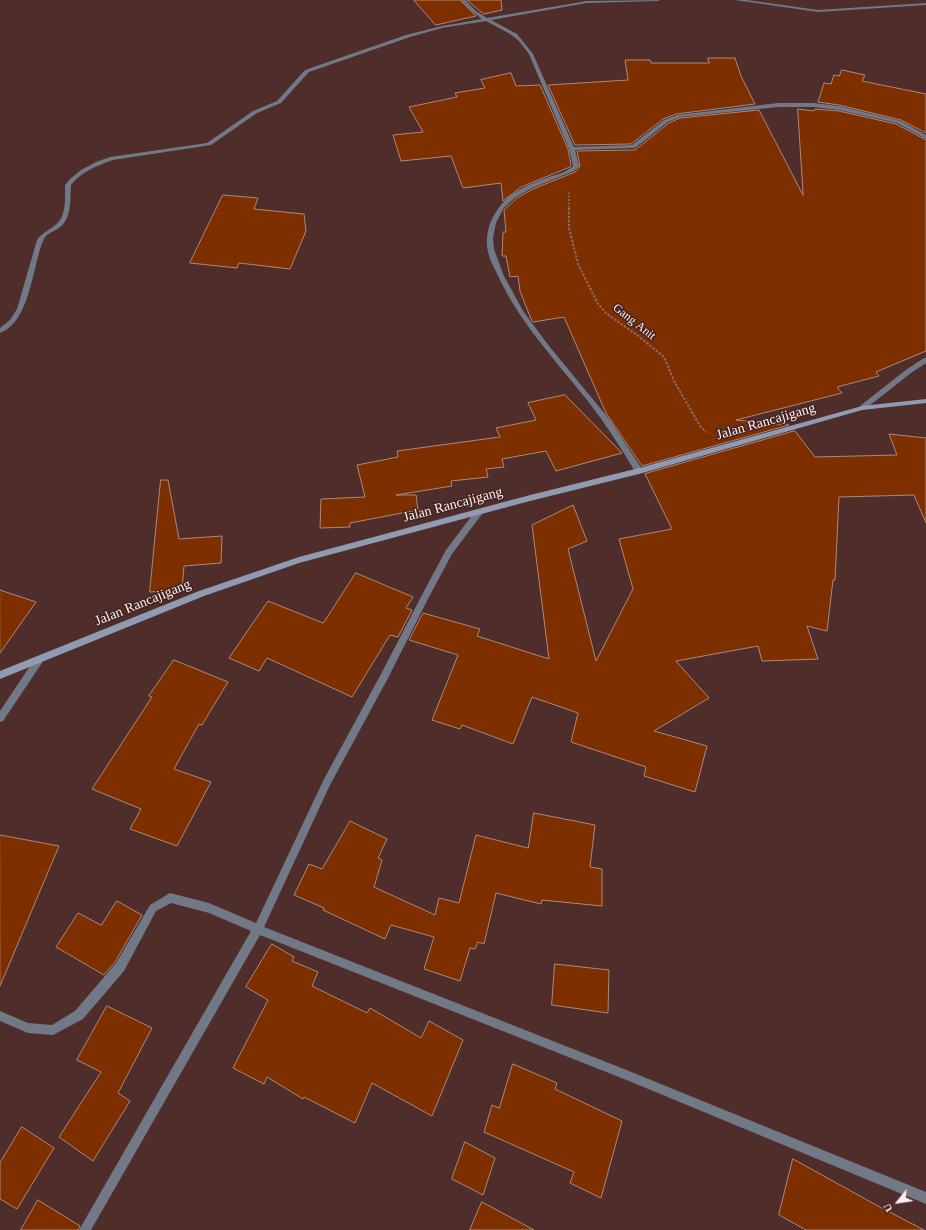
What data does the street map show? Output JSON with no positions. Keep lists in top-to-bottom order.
{
  "streets": {
    "main road": ["Jalan Rancajigang"],
    "path": ["Gang Anit"]
  },
  "crossings": [
    ["Gang Anit", "Jalan Rancajigang"]
  ],
  "north": "bottom left"
}
